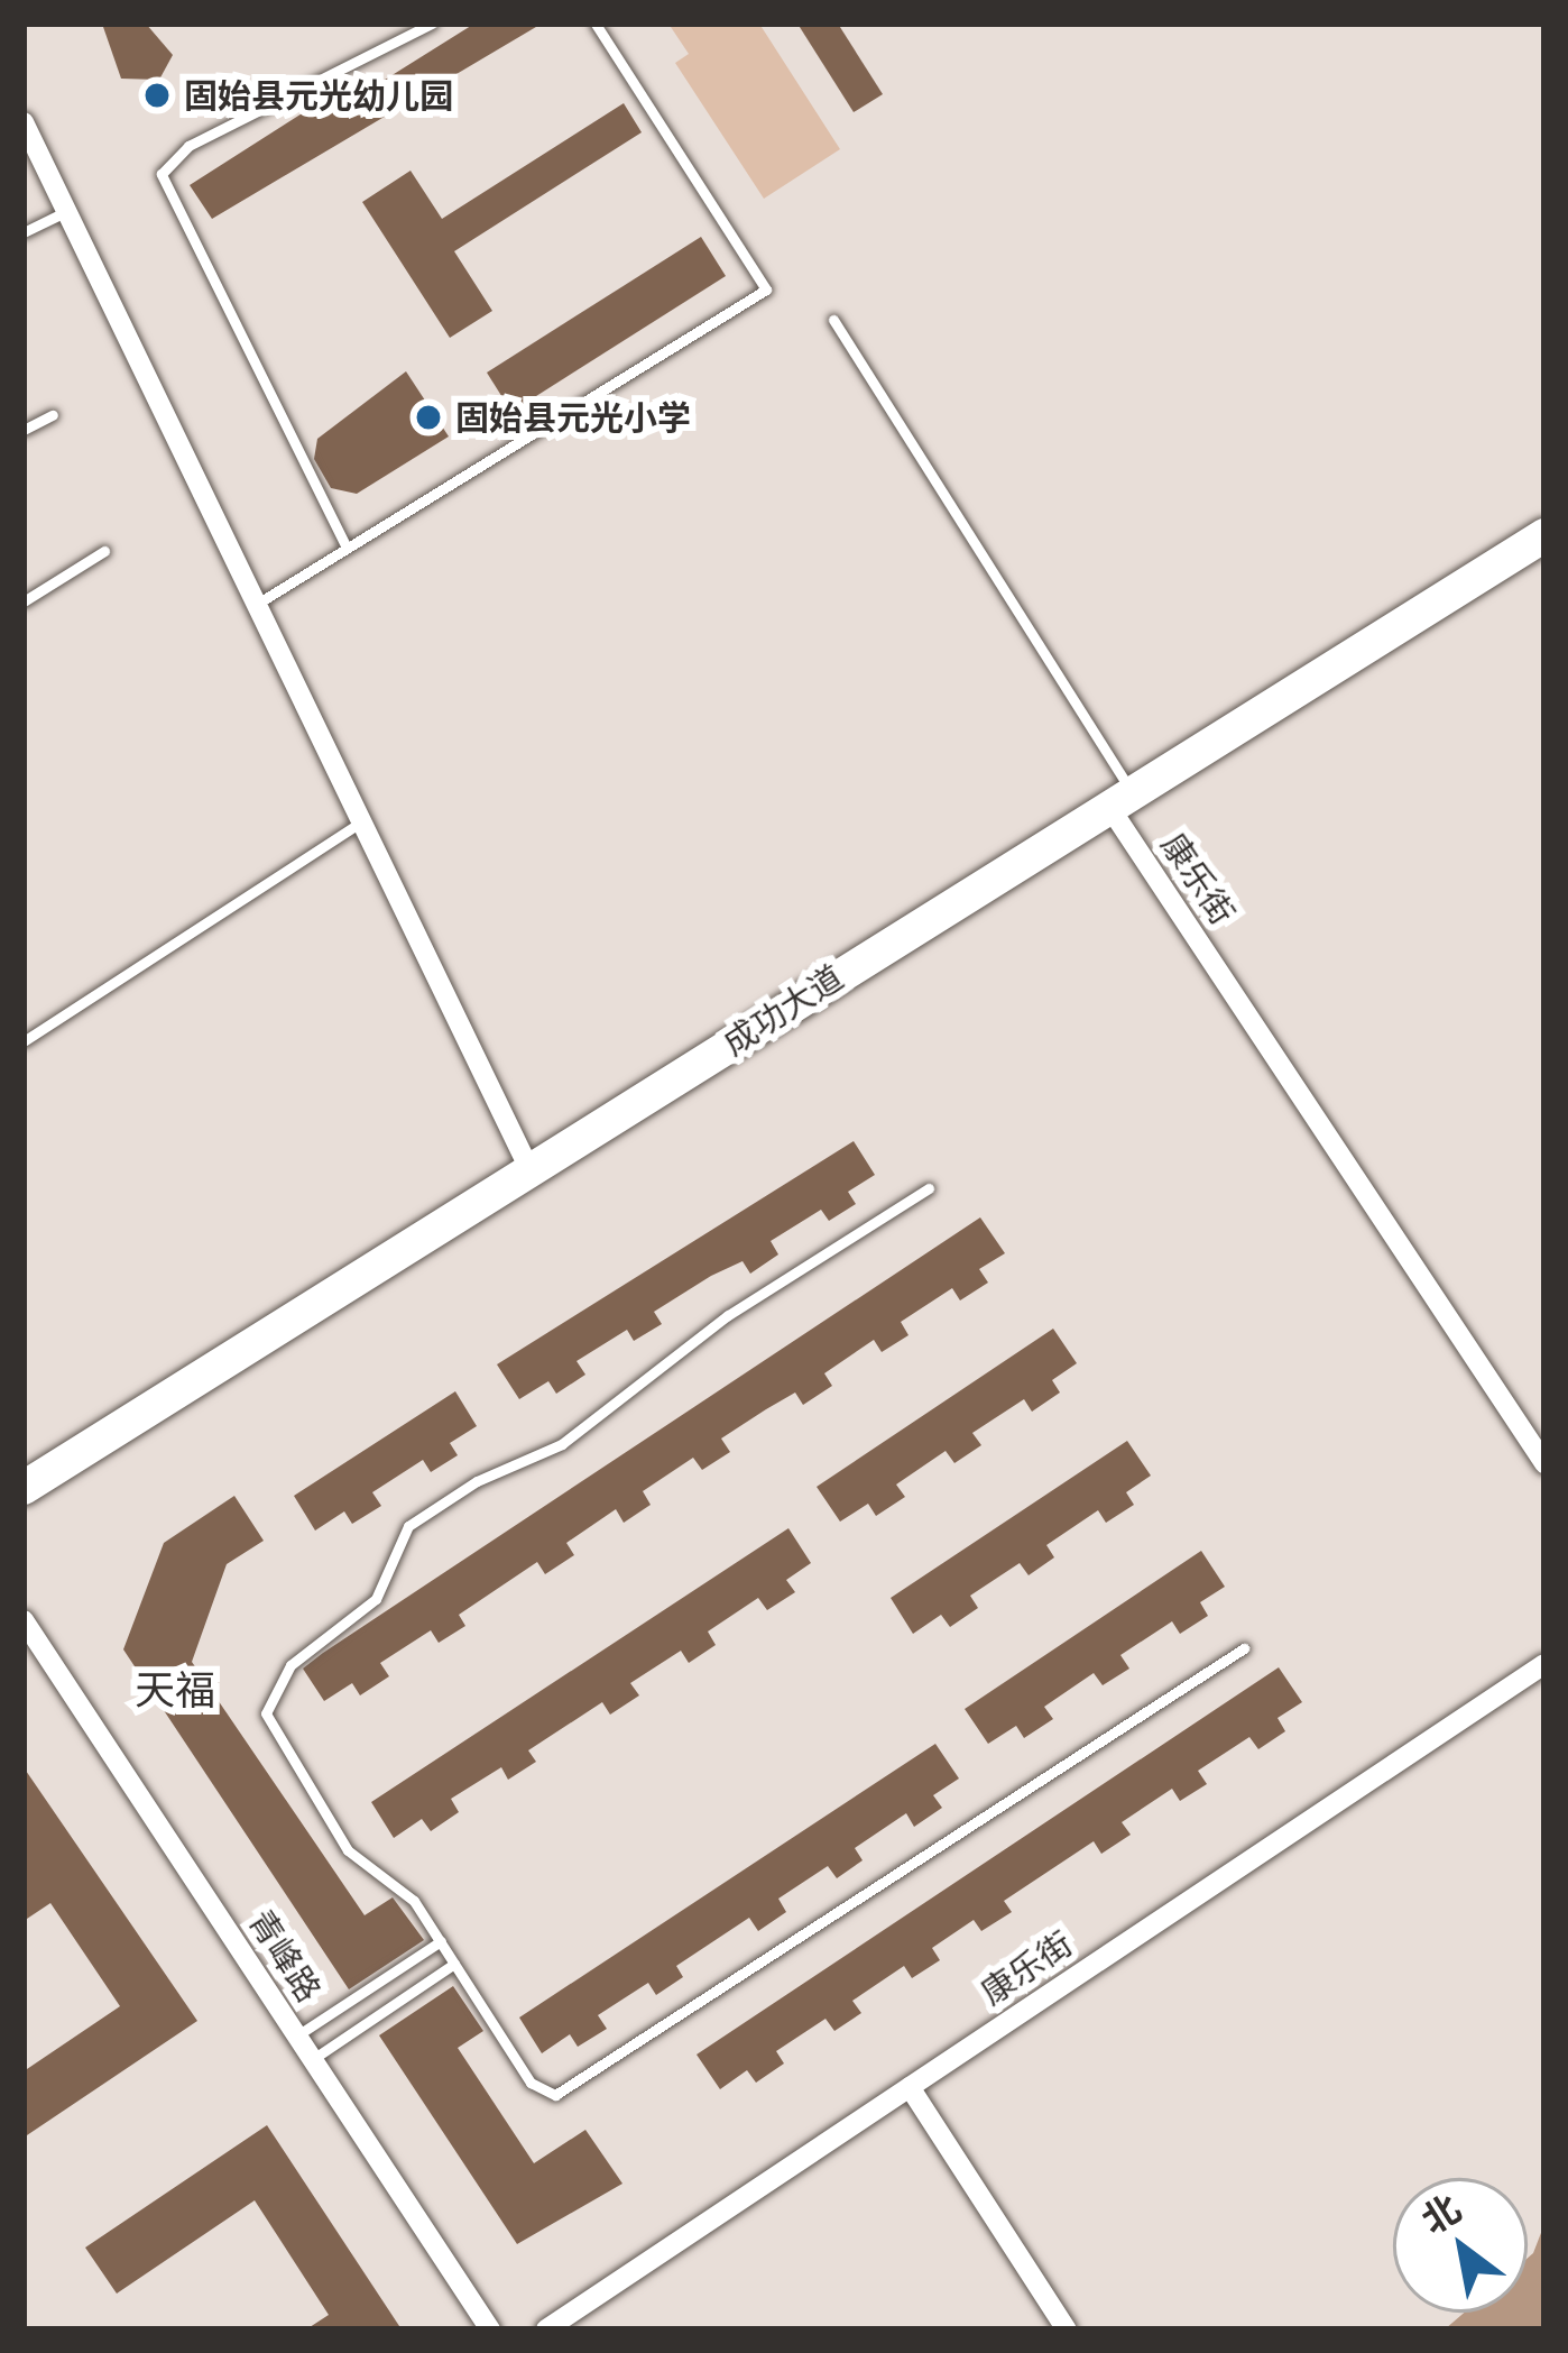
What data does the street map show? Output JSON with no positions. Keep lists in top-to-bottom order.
{
  "streets": {
    "main road": ["成功大道"],
    "street": ["康乐街", "青峰路"]
  },
  "crossings": [
    ["康乐街", "成功大道"]
  ],
  "districts": ["天福"],
  "places": ["固始县元光幼儿园", "固始县元光小学"],
  "north": "top left"
}
